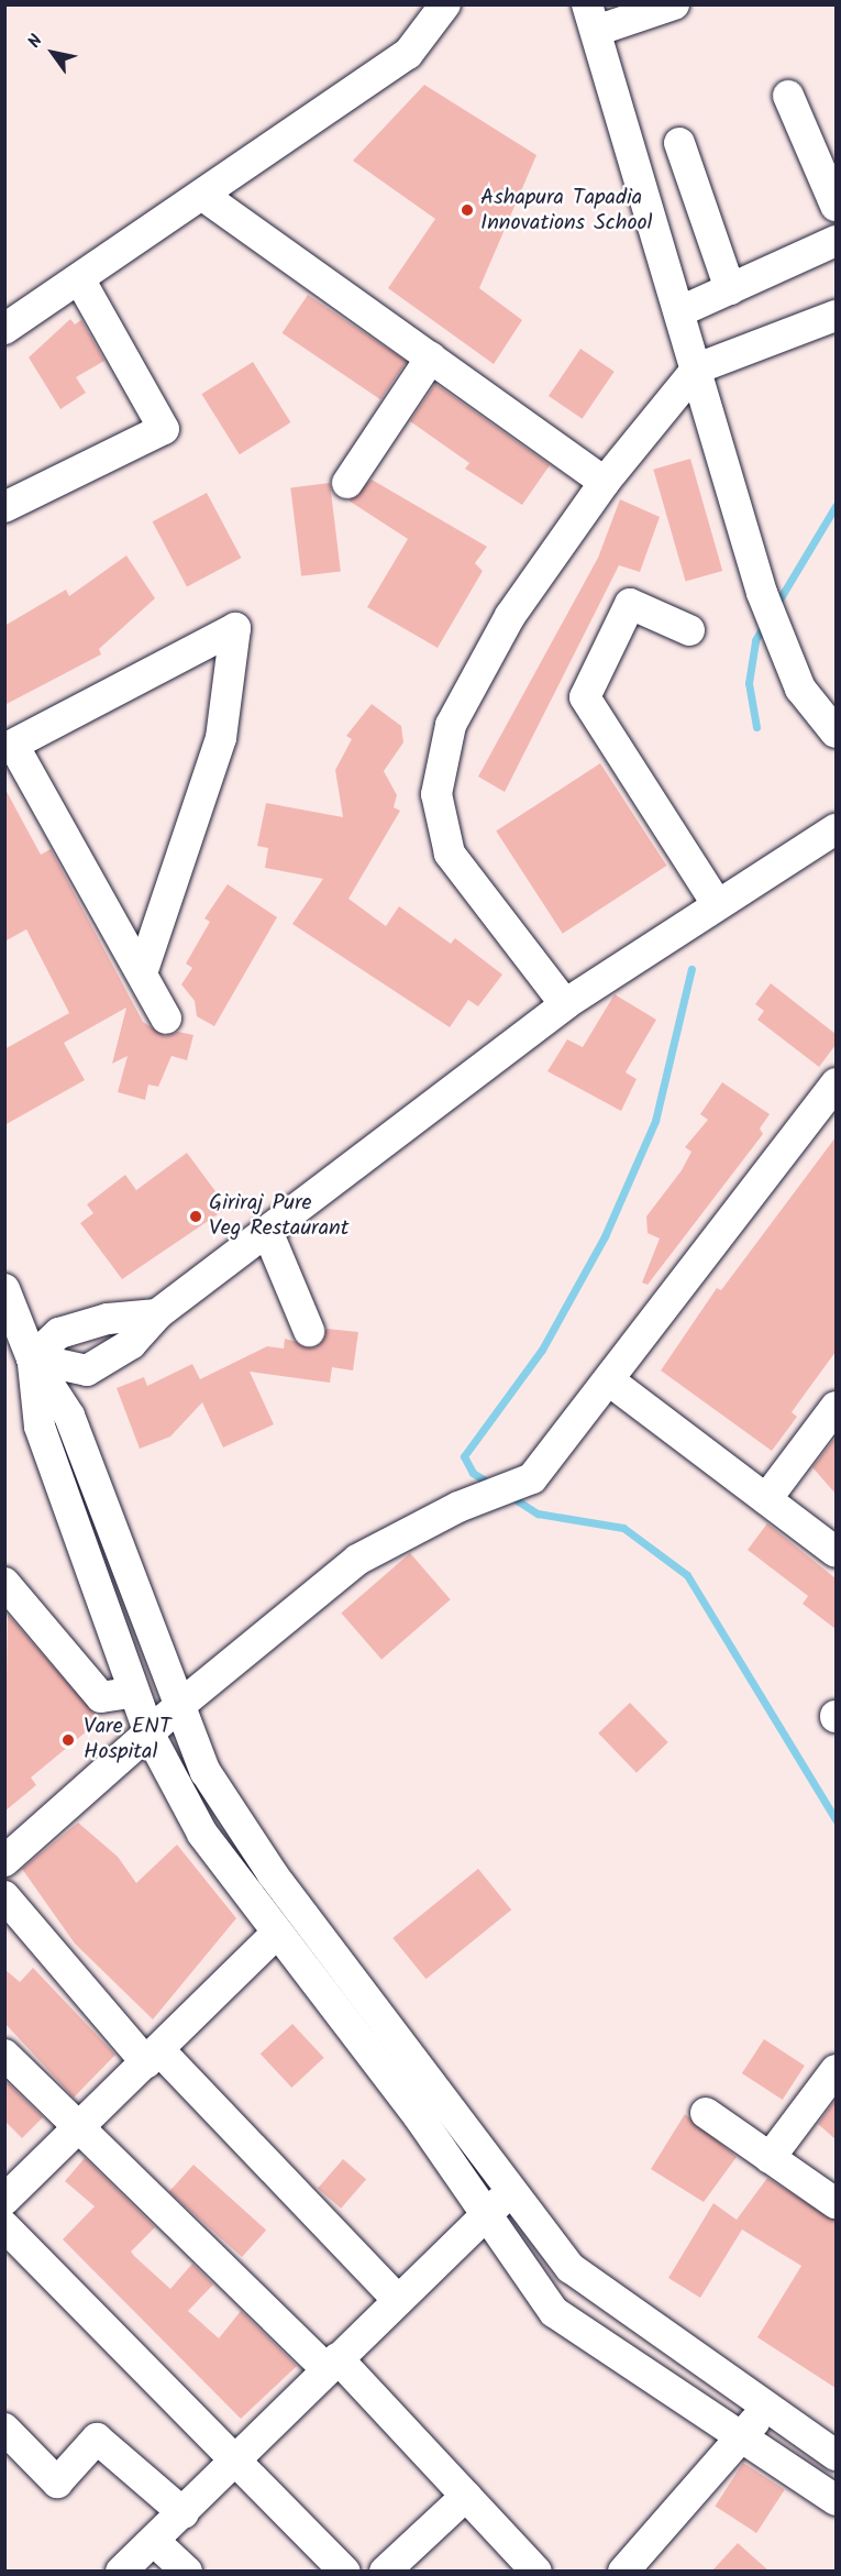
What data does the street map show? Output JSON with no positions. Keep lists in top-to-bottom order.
{
  "places": ["Ashapura Tapadia Innovations School", "Giriraj Pure Veg Restaurant", "Vare ENT Hospital"],
  "north": "top left"
}
